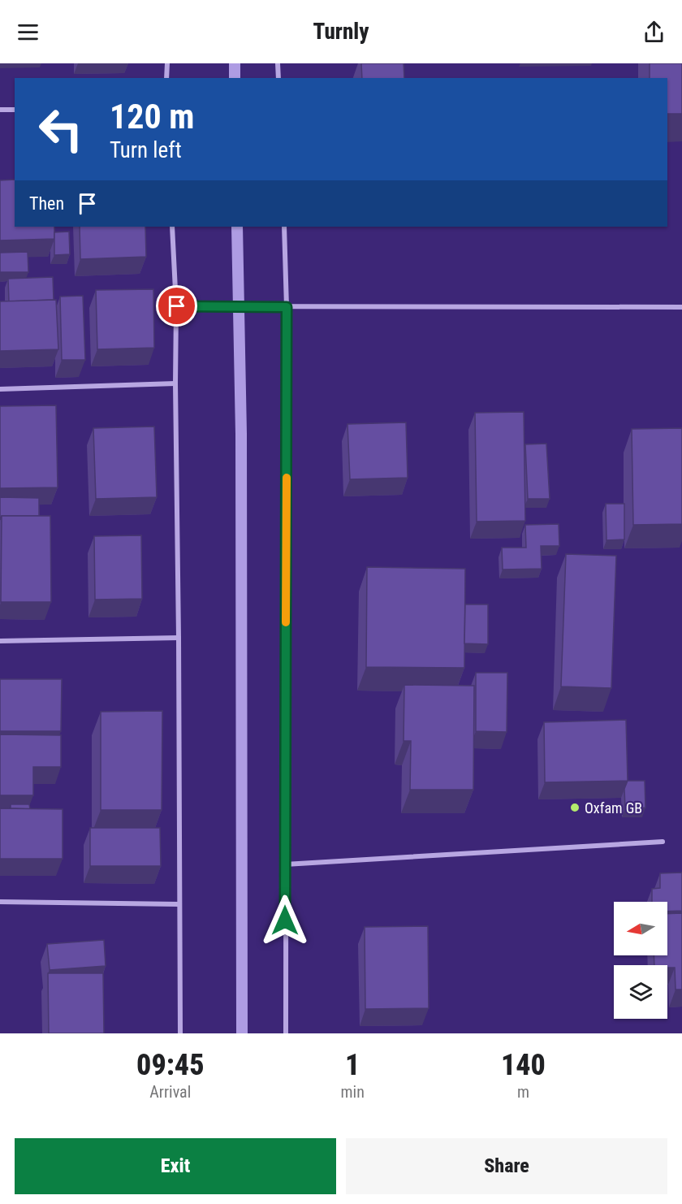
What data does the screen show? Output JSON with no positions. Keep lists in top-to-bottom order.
{
  "places": ["Oxfam GB"],
  "north": "left",
  "page": {
    "header": "Turnly",
    "turn": ["120 m", "Turn left"],
    "then": "Then",
    "eta": [
      "09:45",
      "Arrival",
      "1",
      "min",
      "140",
      "m"
    ],
    "buttons": ["Exit", "Share"]
  }
}
